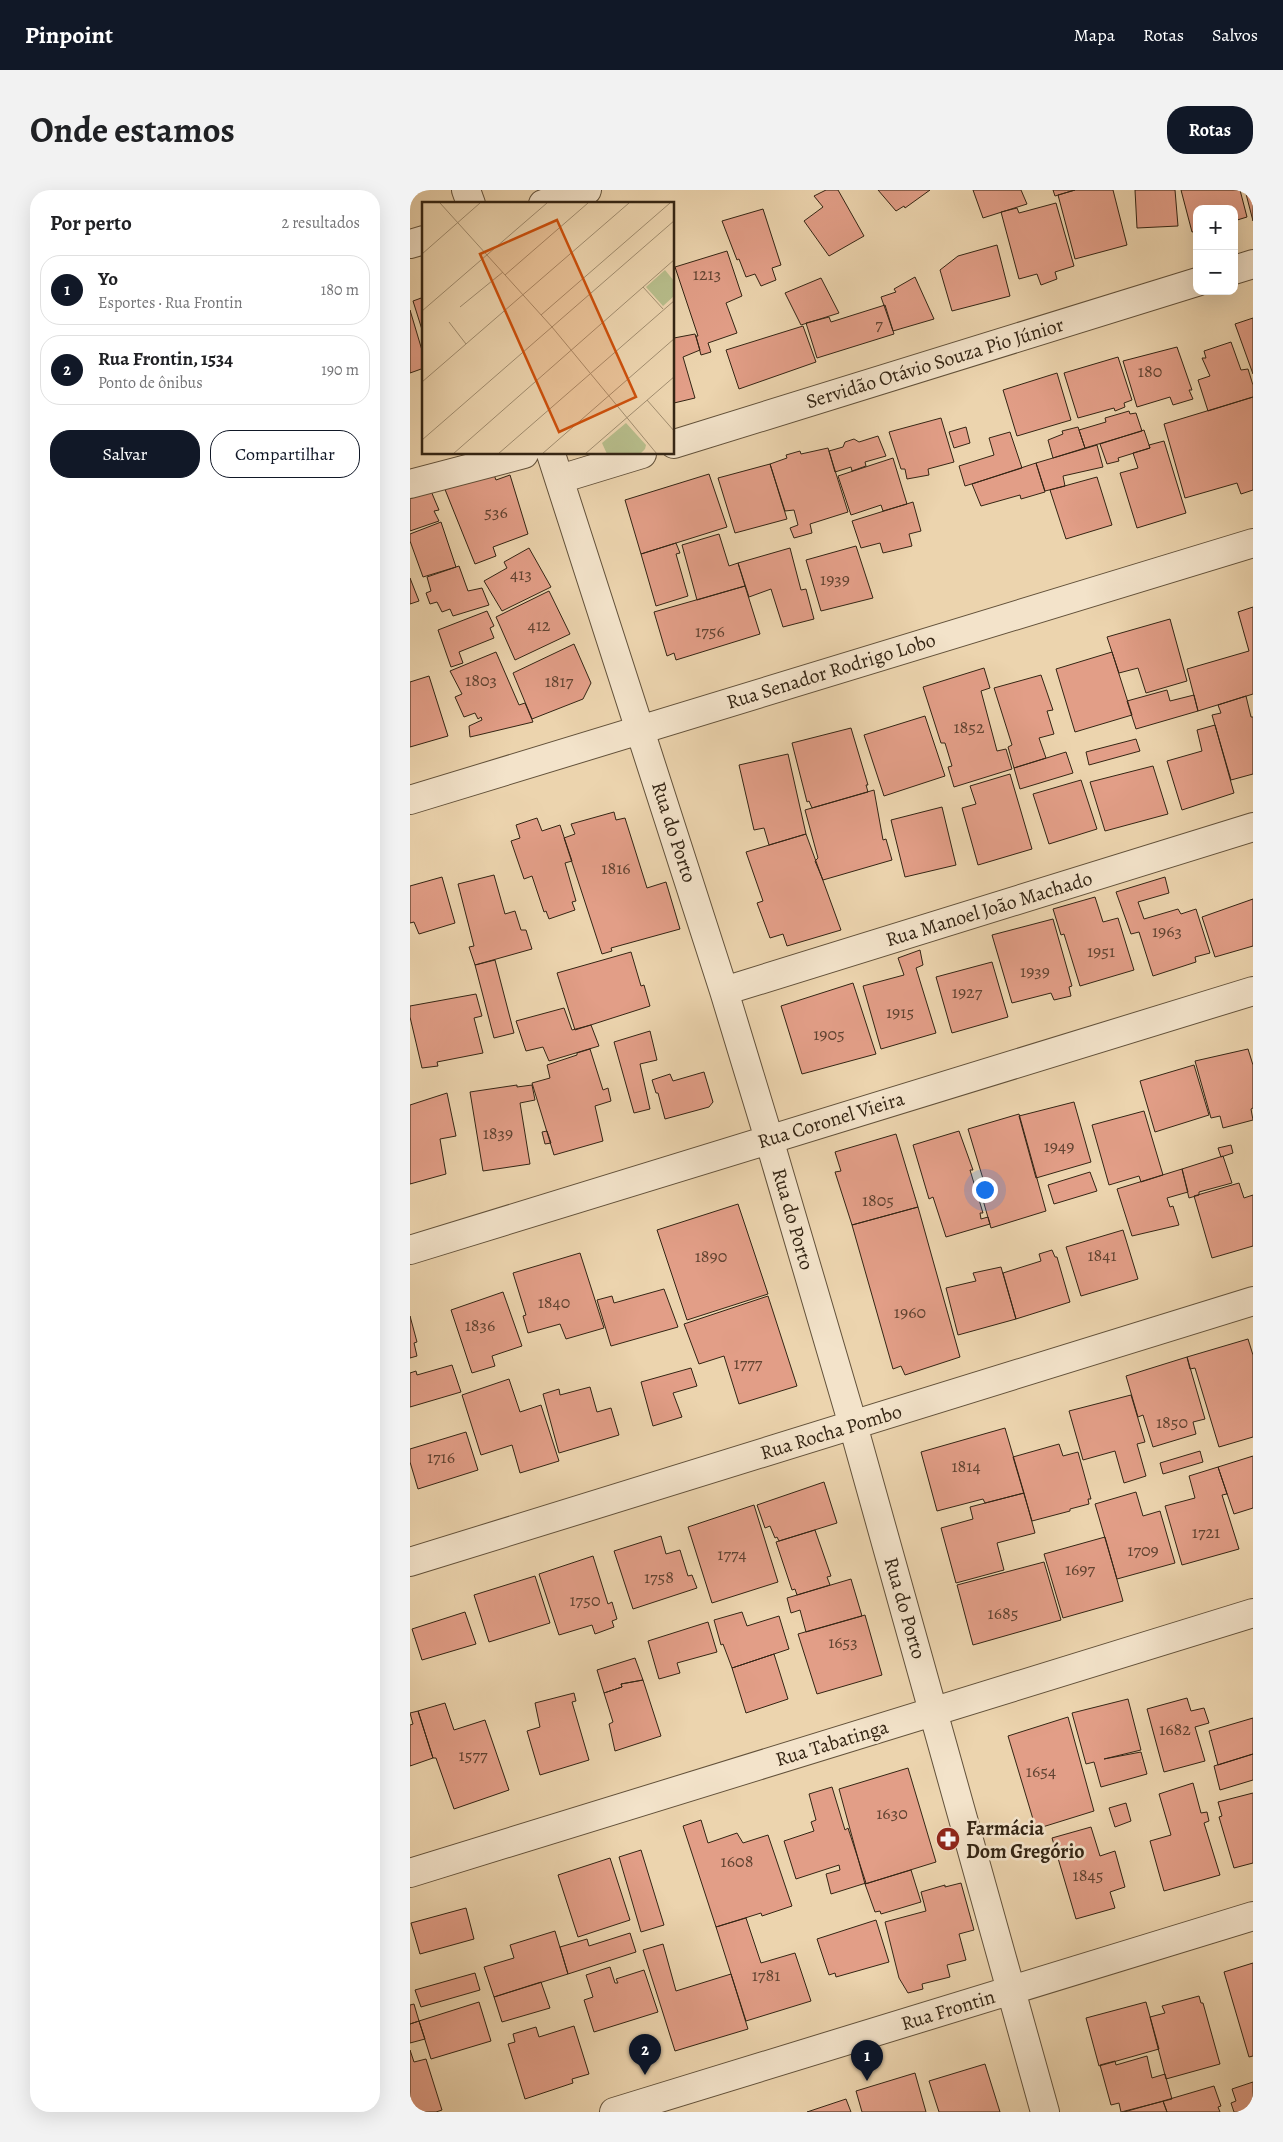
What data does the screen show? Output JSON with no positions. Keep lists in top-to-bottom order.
{
  "streets": {
    "street": [
      "Servidão Otávio Souza Pio Júnior",
      "Rua Senador Rodrigo Lobo",
      "Rua do Porto",
      "Rua Manoel João Machado",
      "Rua Coronel Vieira",
      "Rua Rocha Pombo",
      "Rua Tabatinga",
      "Rua Frontin"
    ]
  },
  "crossings": [
    ["Rua Senador Rodrigo Lobo", "Rua do Porto"],
    ["Rua do Porto", "Rua Manoel João Machado"],
    ["Rua do Porto", "Rua Coronel Vieira"],
    ["Rua do Porto", "Rua Rocha Pombo"],
    ["Rua do Porto", "Rua Tabatinga"],
    ["Rua do Porto", "Rua Frontin"]
  ],
  "places": {
    "pharmacy": ["Farmácia Dom Gregório"]
  },
  "house_numbers": [
    "1213",
    "7",
    "180",
    "536",
    "413",
    "1939",
    "412",
    "1756",
    "1803",
    "1817",
    "1852",
    "1816",
    "1963",
    "1951",
    "1939",
    "1927",
    "1915",
    "1905",
    "1839",
    "1949",
    "1805",
    "1841",
    "1890",
    "1840",
    "1960",
    "1836",
    "1777",
    "1850",
    "1716",
    "1814",
    "1721",
    "1709",
    "1774",
    "1697",
    "1758",
    "1750",
    "1685",
    "1653",
    "1682",
    "1577",
    "1654",
    "1630",
    "1608",
    "1845",
    "1781"
  ],
  "page": {
    "header": "Pinpoint",
    "nav": ["Mapa", "Rotas", "Salvos"],
    "title": "Onde estamos",
    "buttons": [
      "Rotas",
      ["Salvar", "Compartilhar"]
    ],
    "heading": ["Por perto", "2 resultados"],
    "map_buttons": ["+", "−"],
    "list": [
      {
        "mark": "1",
        "name": "Yo",
        "note": "Esportes · Rua Frontin",
        "value": "180 m"
      },
      {
        "mark": "2",
        "name": "Rua Frontin, 1534",
        "note": "Ponto de ônibus",
        "value": "190 m"
      }
    ],
    "pins": ["2", "1"]
  }
}
